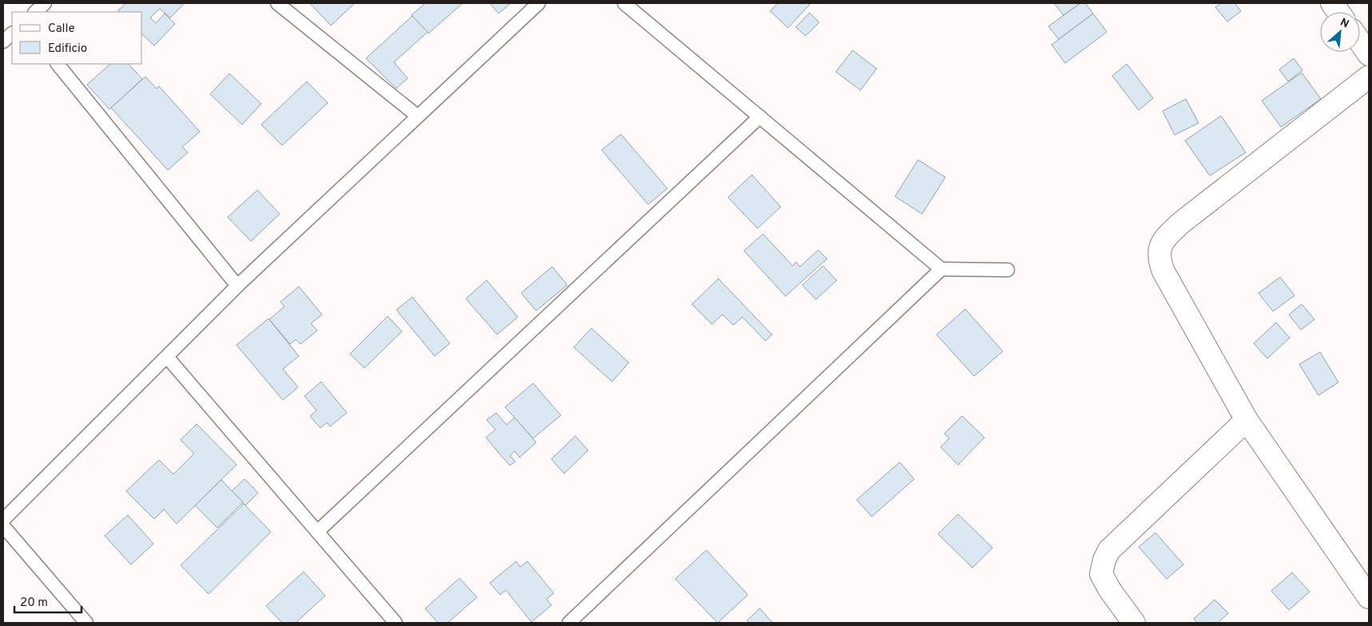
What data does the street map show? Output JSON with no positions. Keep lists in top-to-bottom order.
{
  "legend": ["Calle", "Edificio"],
  "scale_bar": "20 m",
  "north": "top right"
}
